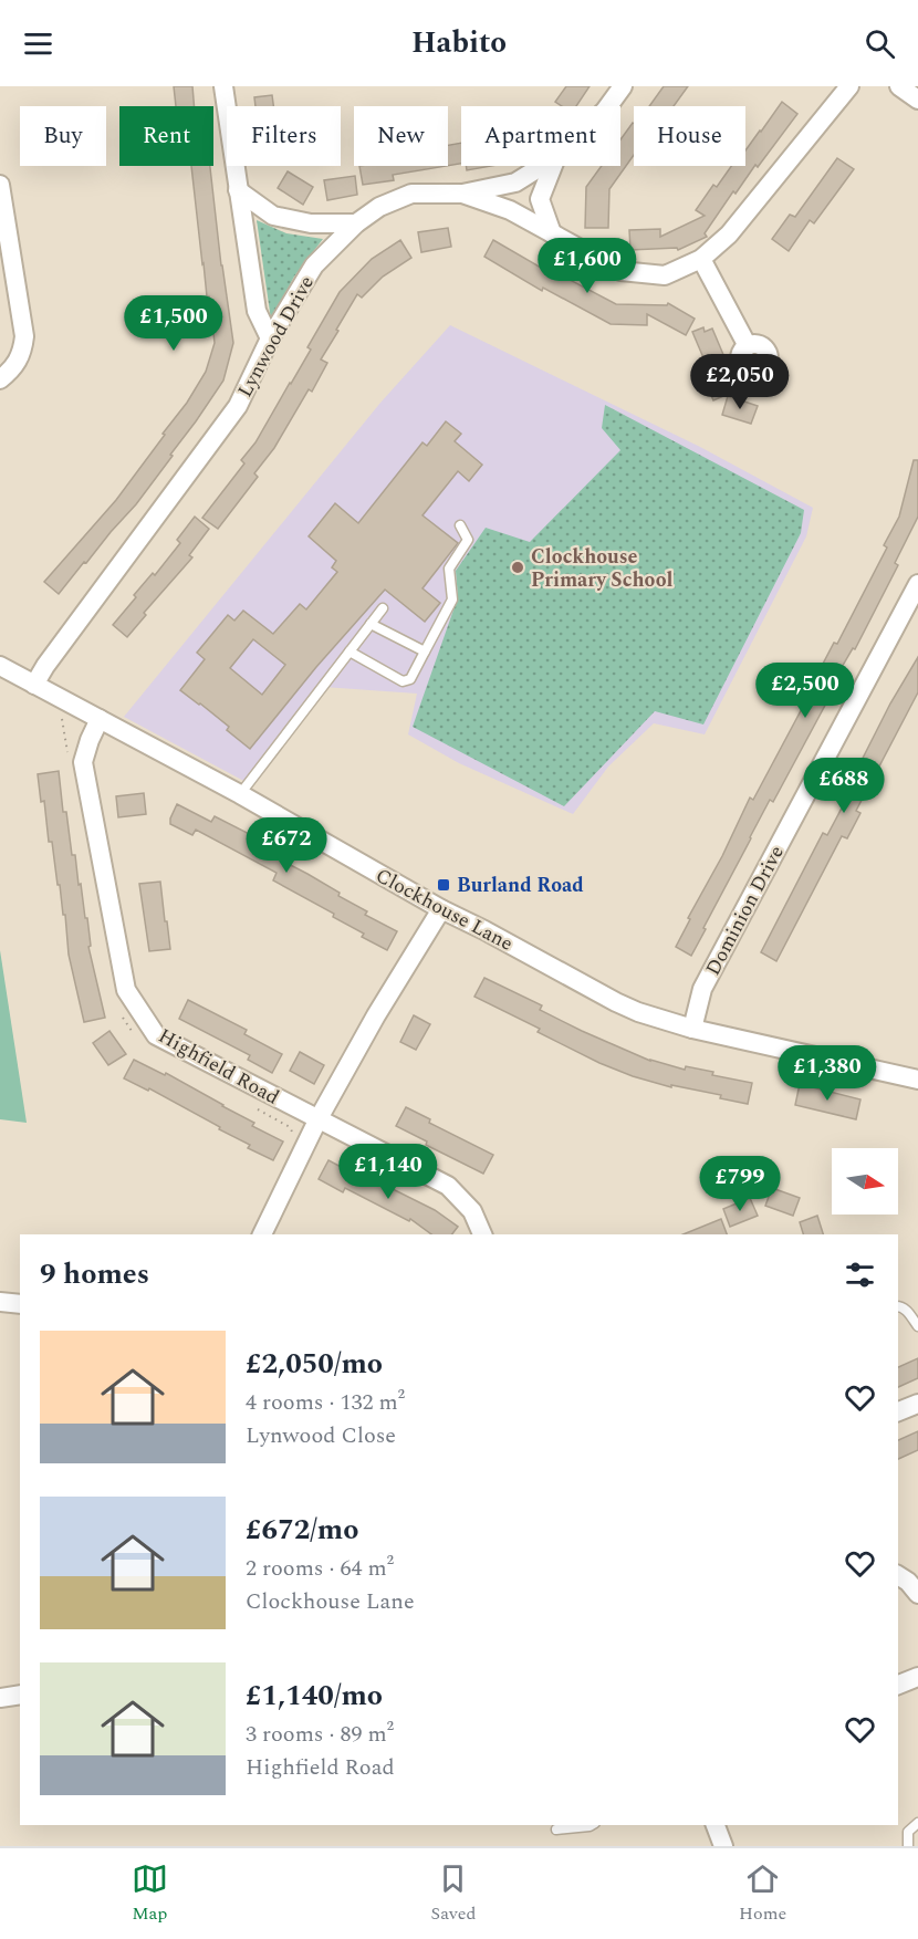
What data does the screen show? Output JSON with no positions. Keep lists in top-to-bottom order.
{
  "streets": {
    "street": [
      "Lynwood Drive",
      "Clockhouse Lane",
      "Dominion Drive",
      "Highfield Road"
    ]
  },
  "crossings": [
    ["Lynwood Drive", "Clockhouse Lane"],
    ["Clockhouse Lane", "Dominion Drive"],
    ["Clockhouse Lane", "Highfield Road"]
  ],
  "places": {
    "other": ["Clockhouse Primary School"],
    "transit": ["Burland Road"]
  },
  "north": "right",
  "page": {
    "header": "Habito",
    "chip": [
      "Buy",
      "Rent",
      "Filters",
      "New",
      "Apartment",
      "House"
    ],
    "price": [
      "£1,600",
      "£1,500",
      "£2,050",
      "£2,500",
      "£688",
      "£672",
      "£1,380",
      "£1,140",
      "£799"
    ],
    "heading": "9 homes",
    "list": [
      {
        "name": "£2,050/mo",
        "note": "4 rooms · 132 m² · Lynwood Close"
      },
      {
        "name": "£672/mo",
        "note": "2 rooms · 64 m² · Clockhouse Lane"
      },
      {
        "name": "£1,140/mo",
        "note": "3 rooms · 89 m² · Highfield Road"
      }
    ],
    "tabs": ["Map", "Saved", "Home"]
  }
}
